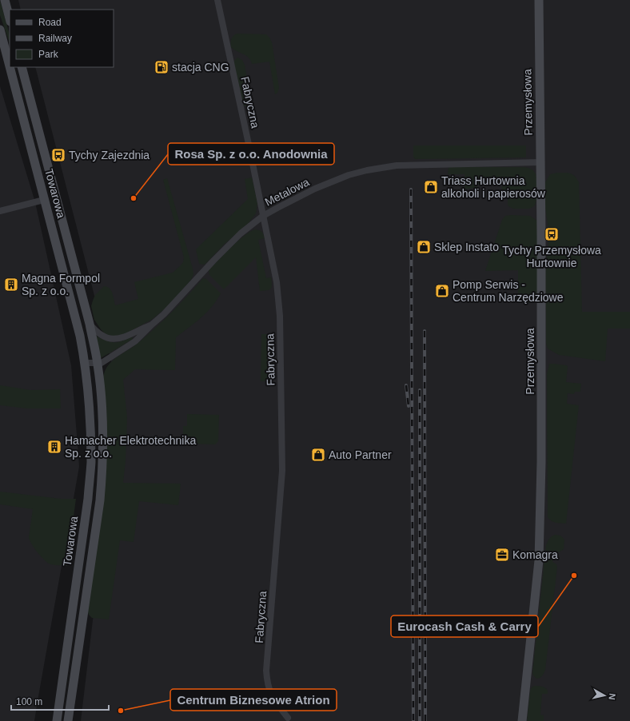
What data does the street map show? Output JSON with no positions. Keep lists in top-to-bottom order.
{
  "streets": {
    "street": [
      "Fabryczna",
      "Przemysłowa",
      "Metalowa",
      "Towarowa"
    ]
  },
  "crossings": [
    ["Fabryczna", "Metalowa"],
    ["Przemysłowa", "Metalowa"],
    ["Metalowa", "Towarowa"]
  ],
  "places": {
    "fuel station": ["stacja CNG"],
    "bus stop": ["Tychy Zajezdnia", "Tychy Przemysłowa Hurtownie"],
    "shop": [
      "Triass Hurtownia alkoholi i papierosów",
      "Sklep Instato",
      "Pomp Serwis - Centrum Narzędziowe",
      "Auto Partner"
    ],
    "other": ["Rosa Sp. z o.o. Anodownia", "Eurocash Cash & Carry", "Centrum Biznesowe Atrion"],
    "building": ["Magna Formpol Sp. z o.o.", "Hamacher Elektrotechnika Sp. z o.o."],
    "office": ["Komagra"]
  },
  "legend": ["Road", "Railway", "Park"],
  "scale_bar": "100 m",
  "north": "right"
}
